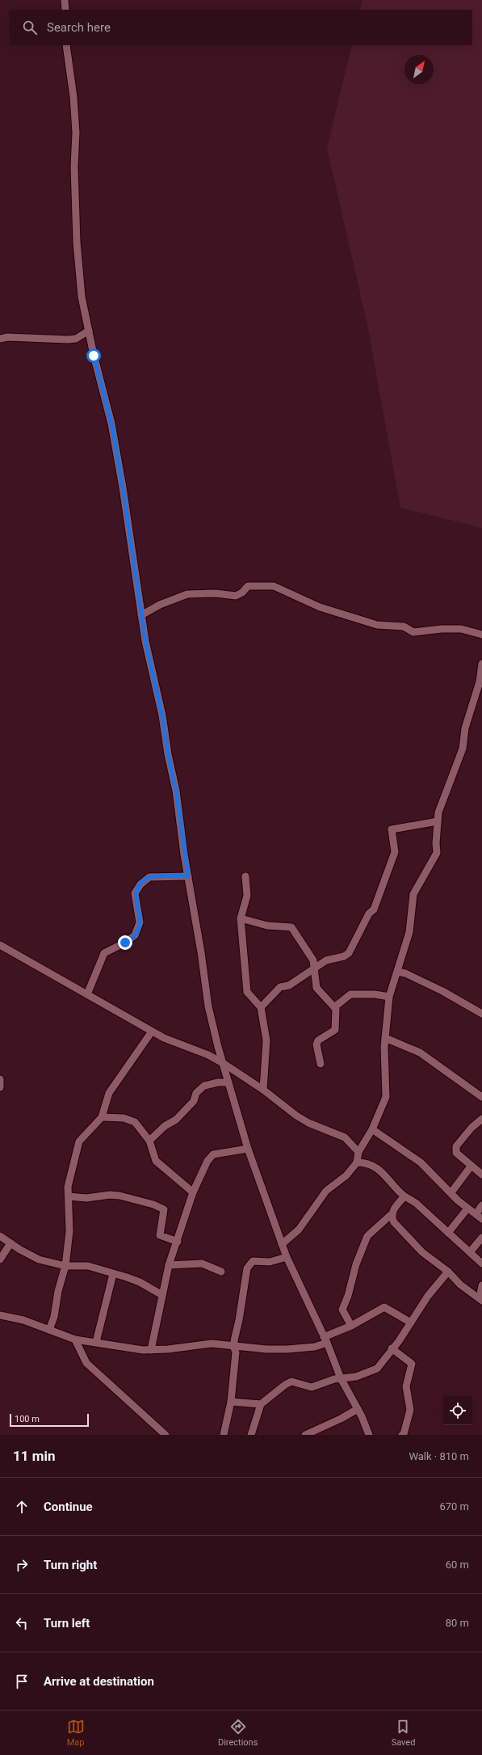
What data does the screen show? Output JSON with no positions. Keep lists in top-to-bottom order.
{
  "scale_bar": "100 m",
  "north": "top right",
  "page": {
    "search": "Search here",
    "scale": "100 m",
    "heading": ["11 min", "Walk · 810 m"],
    "list": [
      ["Continue", "670 m"],
      ["Turn right", "60 m"],
      ["Turn left", "80 m"],
      "Arrive at destination"
    ],
    "nav": ["Map", "Directions", "Saved"]
  }
}
